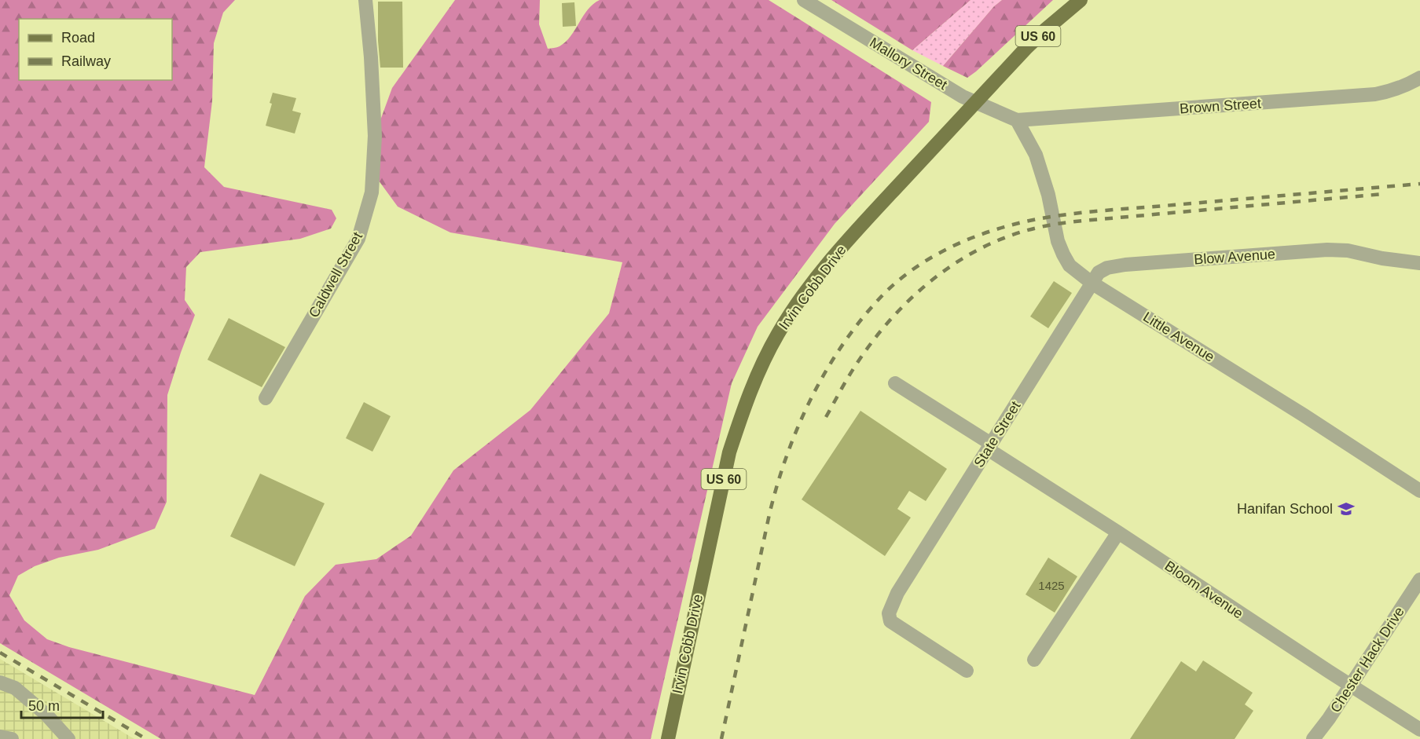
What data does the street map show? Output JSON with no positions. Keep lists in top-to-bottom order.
{
  "streets": {
    "main road": ["US 60", "Irvin Cobb Drive"],
    "street": [
      "Mallory Street",
      "Brown Street",
      "Blow Avenue",
      "Caldwell Street",
      "Little Avenue",
      "State Street",
      "Bloom Avenue",
      "Chester Hack Drive"
    ]
  },
  "crossings": [
    ["Mallory Street", "Brown Street"],
    ["Mallory Street", "Little Avenue"],
    ["Brown Street", "Little Avenue"],
    ["Blow Avenue", "Little Avenue"],
    ["Blow Avenue", "State Street"],
    ["Little Avenue", "State Street"],
    ["State Street", "Bloom Avenue"],
    ["Bloom Avenue", "Chester Hack Drive"]
  ],
  "places": {
    "school or university": ["Hanifan School"]
  },
  "house_numbers": ["1425"],
  "legend": ["Road", "Railway"],
  "scale_bar": "50 m"
}
